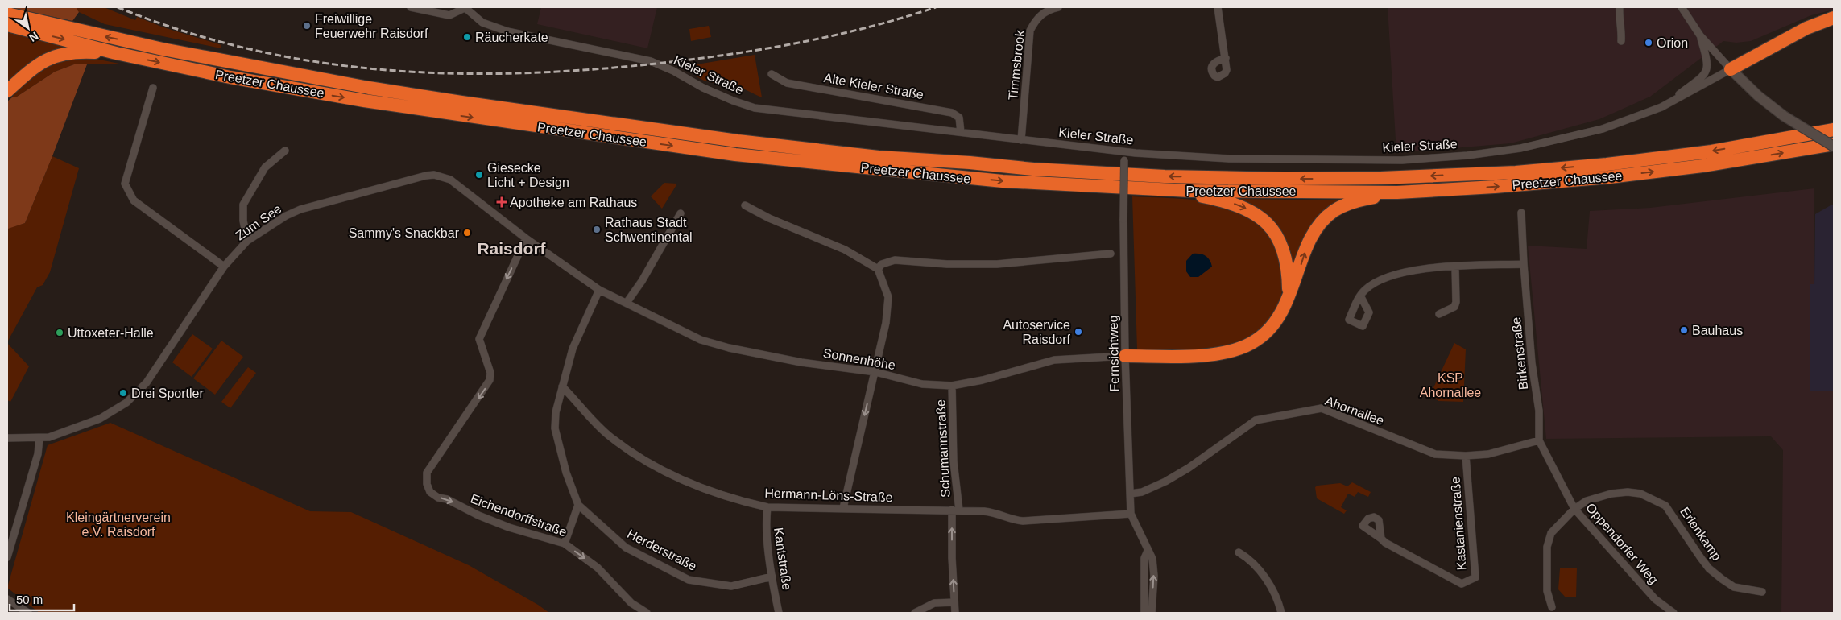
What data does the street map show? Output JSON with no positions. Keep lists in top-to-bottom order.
{
  "streets": {
    "highway": ["Preetzer Chaussee"],
    "street": [
      "Timmsbrook",
      "Kieler Straße",
      "Alte Kieler Straße",
      "Zum See",
      "Fernsichtweg",
      "Birkenstraße",
      "Sonnenhöhe",
      "Ahornallee",
      "Schumannstraße",
      "Hermann-Löns-Straße",
      "Eichendorffstraße",
      "Kastanienstraße",
      "Erlenkamp",
      "Oppendorfer Weg",
      "Herderstraße",
      "Kantstraße"
    ]
  },
  "crossings": [
    ["Timmsbrook", "Kieler Straße"],
    ["Kieler Straße", "Alte Kieler Straße"],
    ["Kieler Straße", "Fernsichtweg"],
    ["Zum See", "Sonnenhöhe"],
    ["Zum See", "Eichendorffstraße"],
    ["Fernsichtweg", "Sonnenhöhe"],
    ["Fernsichtweg", "Ahornallee"],
    ["Fernsichtweg", "Hermann-Löns-Straße"],
    ["Birkenstraße", "Ahornallee"],
    ["Birkenstraße", "Oppendorfer Weg"],
    ["Sonnenhöhe", "Schumannstraße"],
    ["Ahornallee", "Kastanienstraße"],
    ["Ahornallee", "Oppendorfer Weg"],
    ["Schumannstraße", "Hermann-Löns-Straße"],
    ["Hermann-Löns-Straße", "Kantstraße"],
    ["Erlenkamp", "Oppendorfer Weg"],
    ["Herderstraße", "Kantstraße"]
  ],
  "districts": ["Raisdorf"],
  "parks": ["KSP Ahornallee", "Kleingärtnerverein e.V. Raisdorf"],
  "places": {
    "other": [
      "Freiwillige Feuerwehr Raisdorf",
      "Räucherkate",
      "Orion",
      "Giesecke Licht + Design",
      "Rathaus Stadt Schwentinental",
      "Sammy's Snackbar",
      "Bauhaus",
      "Autoservice Raisdorf",
      "Uttoxeter-Halle",
      "Drei Sportler"
    ],
    "health": ["Apotheke am Rathaus"]
  },
  "scale_bar": "50 m",
  "north": "bottom right"
}
